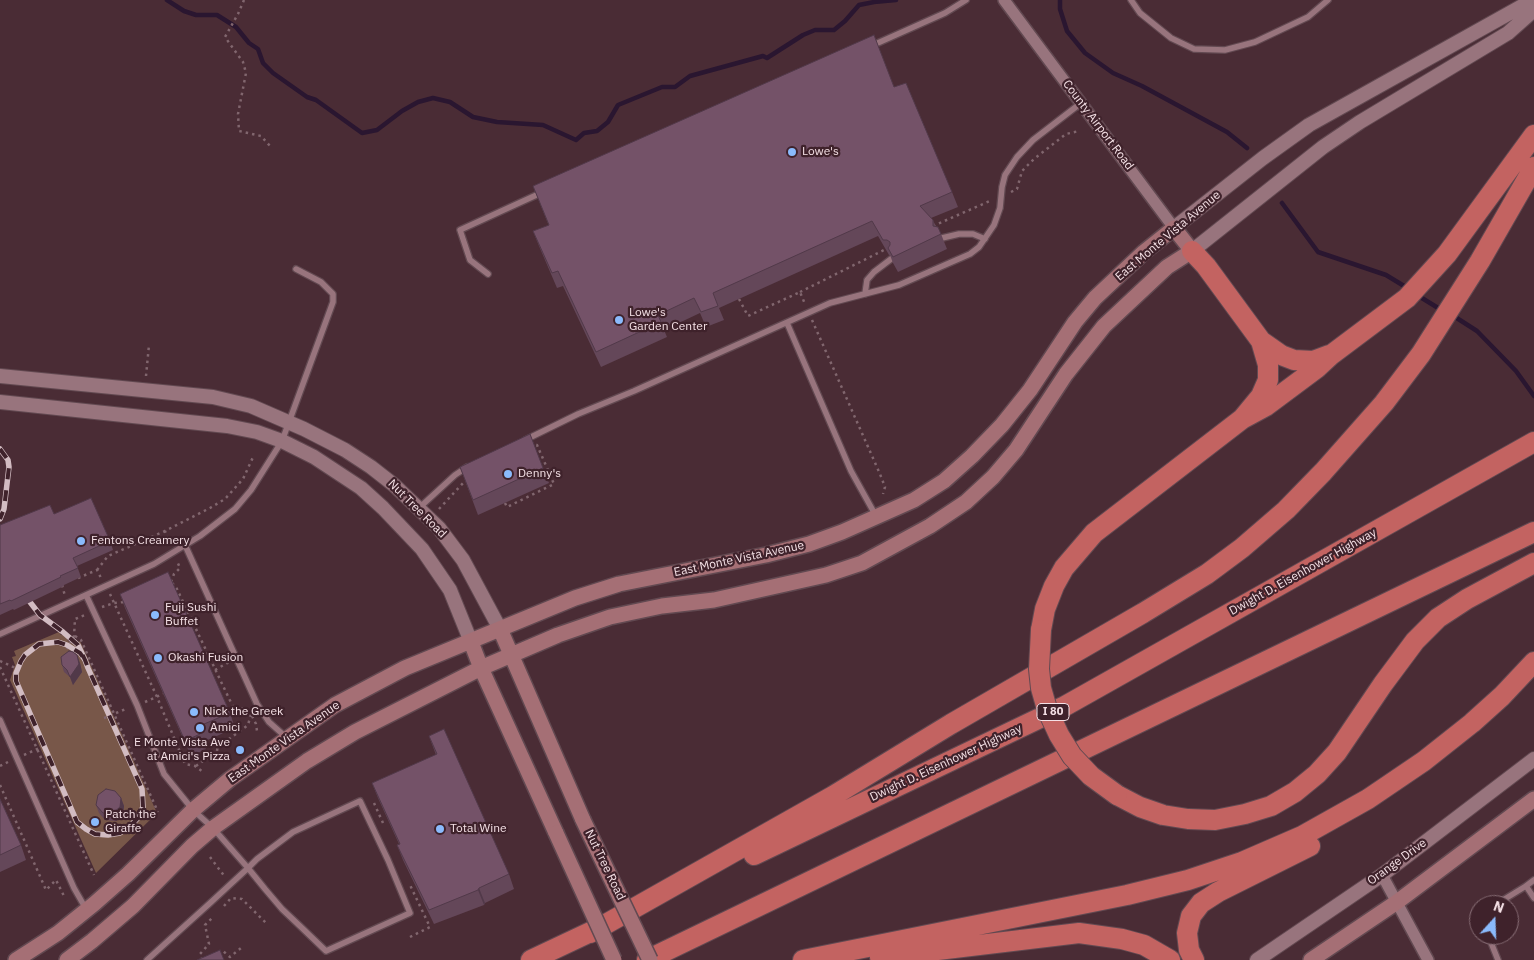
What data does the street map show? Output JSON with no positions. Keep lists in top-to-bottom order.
{
  "streets": {
    "highway": ["Dwight D. Eisenhower Highway", "I 80"],
    "main road": ["County Airport Road", "East Monte Vista Avenue", "Nut Tree Road"],
    "street": ["Orange Drive"]
  },
  "crossings": [
    ["County Airport Road", "East Monte Vista Avenue"],
    ["East Monte Vista Avenue", "Nut Tree Road"]
  ],
  "places": [
    "Lowe's",
    "Lowe's Garden Center",
    "Denny's",
    "Fentons Creamery",
    "Fuji Sushi Buffet",
    "Okashi Fusion",
    "Nick the Greek",
    "Amici",
    "E Monte Vista Ave at Amici's Pizza",
    "Patch the Giraffe",
    "Total Wine"
  ],
  "north": "top"
}
